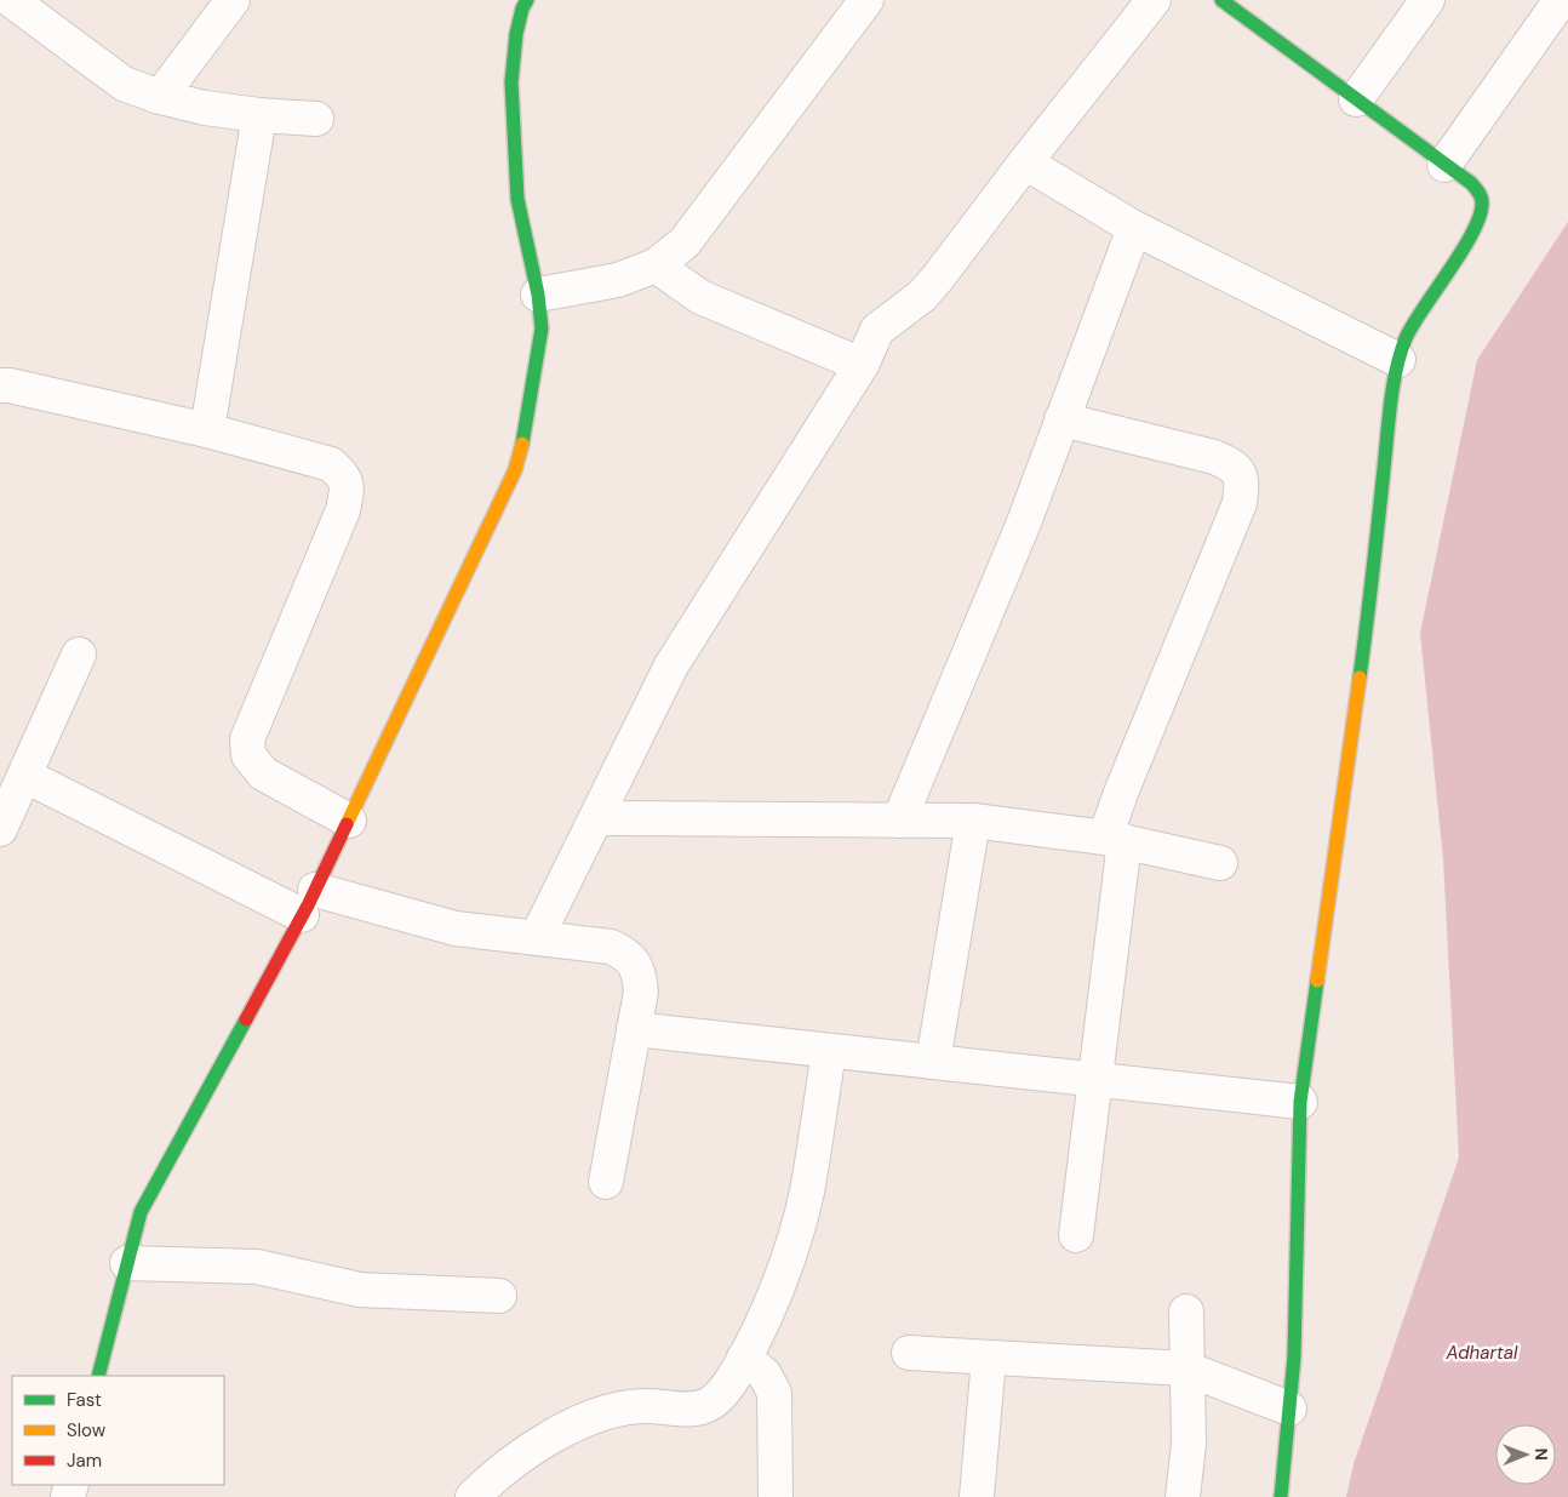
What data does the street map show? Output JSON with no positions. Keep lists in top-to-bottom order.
{
  "water": ["Adhartal"],
  "legend": ["Fast", "Slow", "Jam"],
  "north": "right"
}
